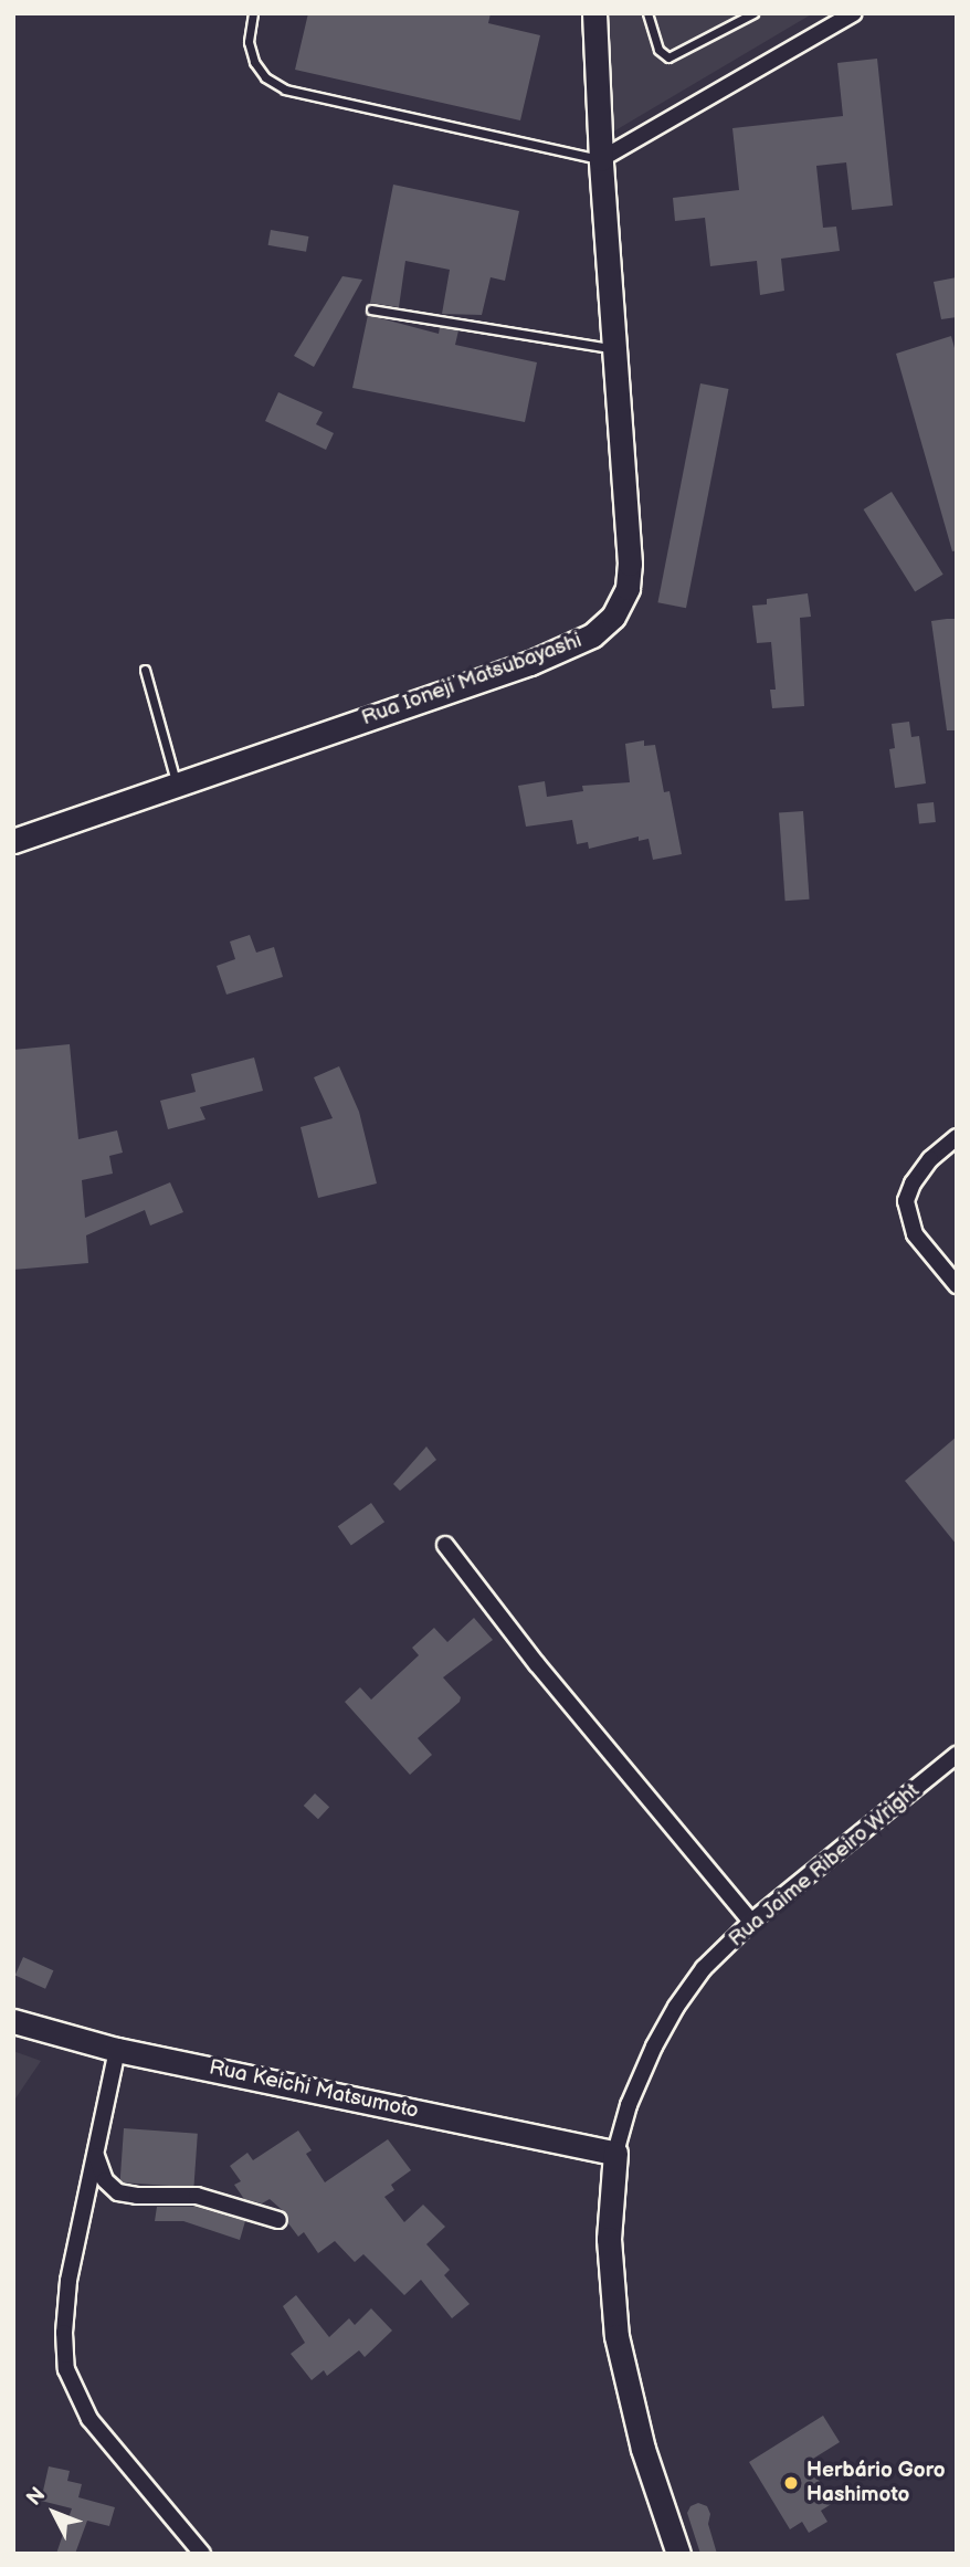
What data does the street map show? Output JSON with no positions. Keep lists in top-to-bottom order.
{
  "streets": {
    "main road": ["Rua Ioneji Matsubayashi", "Rua Jaime Ribeiro Wright", "Rua Keichi Matsumoto"]
  },
  "crossings": [
    ["Rua Jaime Ribeiro Wright", "Rua Keichi Matsumoto"]
  ],
  "places": ["Herbário Goro Hashimoto"],
  "north": "top left"
}
